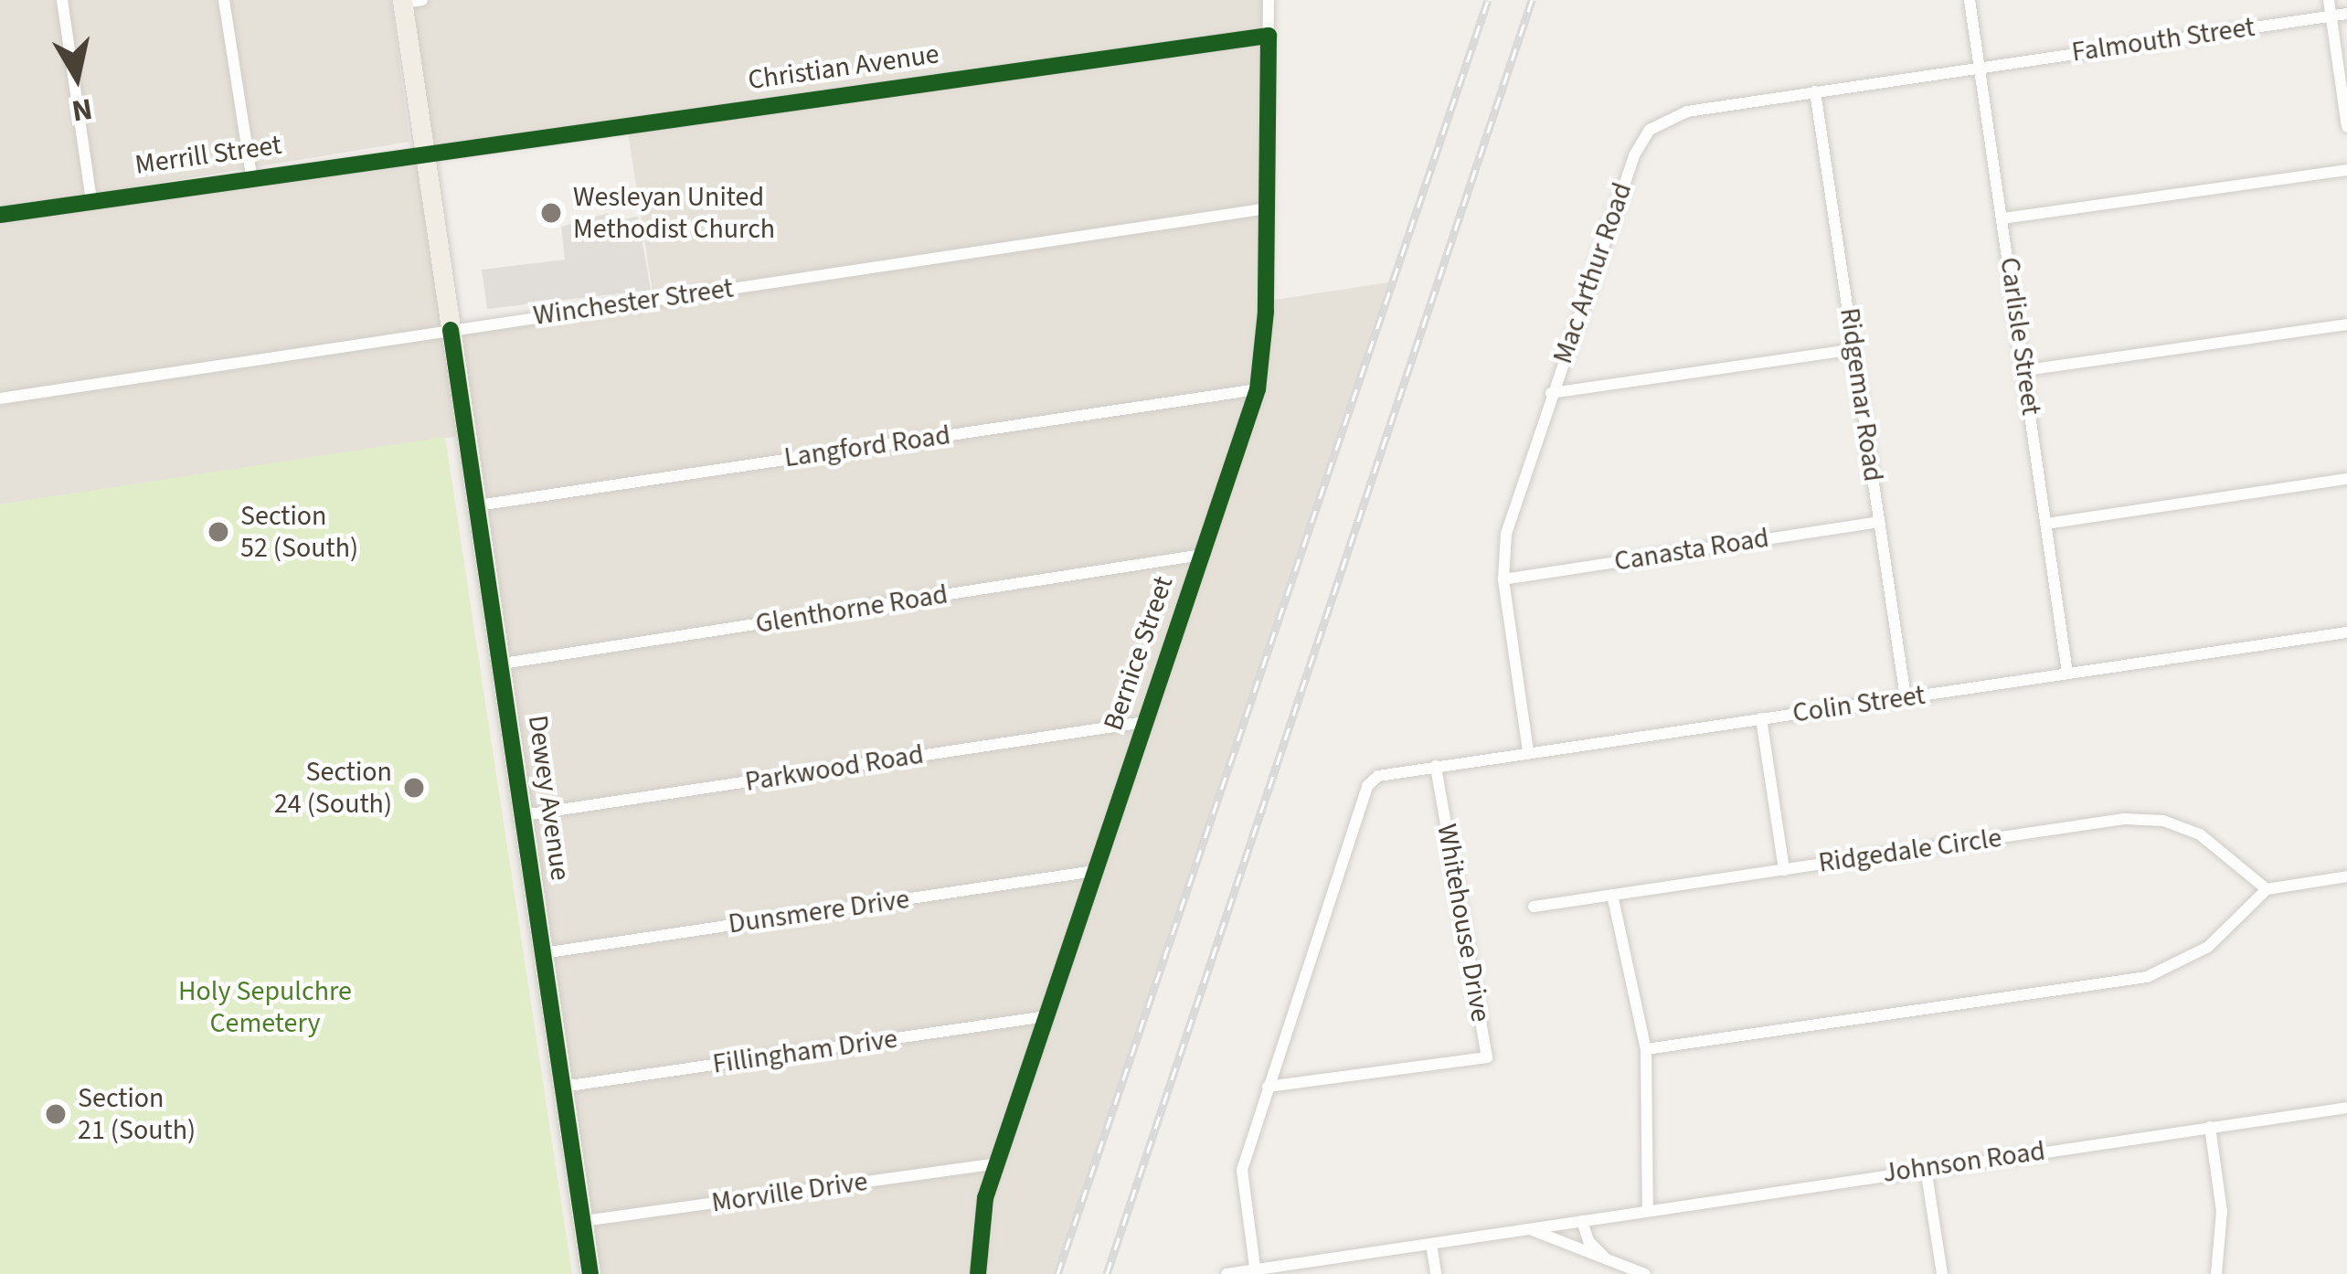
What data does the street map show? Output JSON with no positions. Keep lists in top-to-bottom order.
{
  "streets": {
    "main road": ["Dewey Avenue"],
    "street": [
      "Falmouth Street",
      "Christian Avenue",
      "Merrill Street",
      "Mac Arthur Road",
      "Winchester Street",
      "Carlisle Street",
      "Ridgemar Road",
      "Langford Road",
      "Canasta Road",
      "Glenthorne Road",
      "Bernice Street",
      "Colin Street",
      "Parkwood Road",
      "Ridgedale Circle",
      "Dunsmere Drive",
      "Whitehouse Drive",
      "Fillingham Drive",
      "Johnson Road",
      "Morville Drive"
    ]
  },
  "crossings": [
    ["Falmouth Street", "Mac Arthur Road"],
    ["Falmouth Street", "Carlisle Street"],
    ["Christian Avenue", "Merrill Street"],
    ["Christian Avenue", "Bernice Street"],
    ["Christian Avenue", "Dewey Avenue"],
    ["Merrill Street", "Dewey Avenue"],
    ["Mac Arthur Road", "Carlisle Street"],
    ["Mac Arthur Road", "Ridgemar Road"],
    ["Mac Arthur Road", "Canasta Road"],
    ["Mac Arthur Road", "Colin Street"],
    ["Winchester Street", "Bernice Street"],
    ["Winchester Street", "Dewey Avenue"],
    ["Carlisle Street", "Colin Street"],
    ["Ridgemar Road", "Canasta Road"],
    ["Ridgemar Road", "Colin Street"],
    ["Langford Road", "Bernice Street"],
    ["Langford Road", "Dewey Avenue"],
    ["Glenthorne Road", "Bernice Street"],
    ["Glenthorne Road", "Dewey Avenue"],
    ["Bernice Street", "Parkwood Road"],
    ["Bernice Street", "Dunsmere Drive"],
    ["Bernice Street", "Fillingham Drive"],
    ["Bernice Street", "Morville Drive"],
    ["Colin Street", "Whitehouse Drive"],
    ["Parkwood Road", "Dewey Avenue"],
    ["Dewey Avenue", "Dunsmere Drive"],
    ["Dewey Avenue", "Fillingham Drive"],
    ["Dewey Avenue", "Morville Drive"]
  ],
  "parks": ["Holy Sepulchre Cemetery"],
  "places": [
    "Wesleyan United Methodist Church",
    "Section 52 (South)",
    "Section 24 (South)",
    "Section 21 (South)"
  ],
  "north": "bottom"
}
